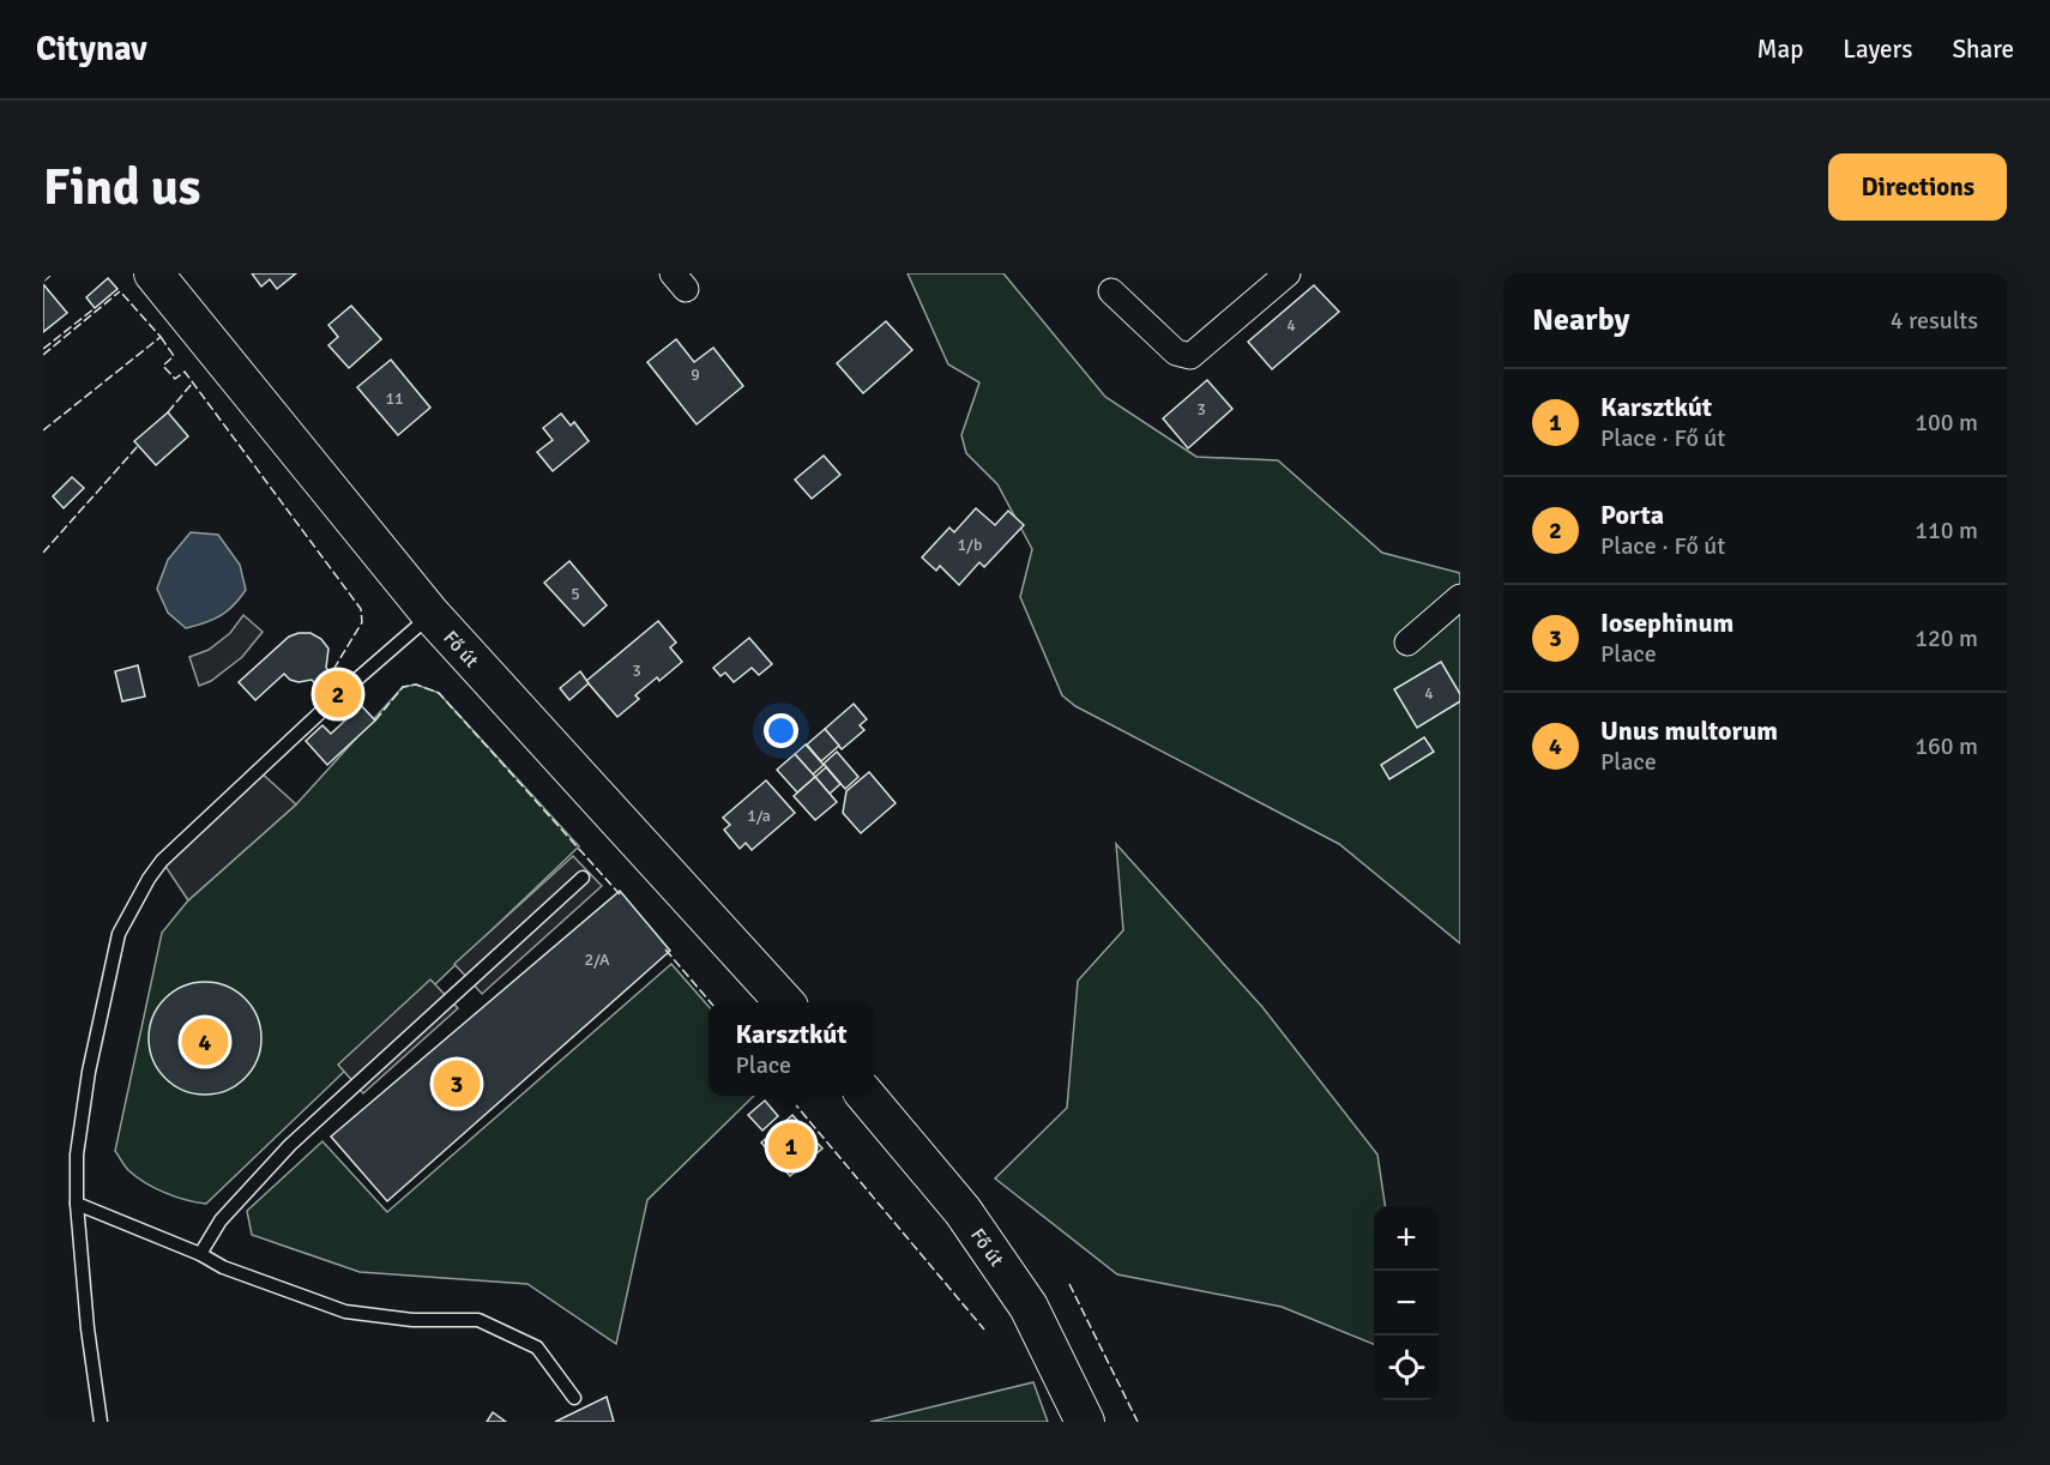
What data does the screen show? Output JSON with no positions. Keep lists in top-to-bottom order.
{
  "streets": {
    "main road": ["Fő út"]
  },
  "house_numbers": [
    "4",
    "9",
    "11",
    "3",
    "1/b",
    "5",
    "3",
    "4",
    "1/a",
    "2/A"
  ],
  "page": {
    "header": "Citynav",
    "nav": ["Map", "Layers", "Share"],
    "buttons": "Directions",
    "title": "Find us",
    "heading": ["Nearby", "4 results"],
    "list": [
      {
        "mark": "1",
        "name": "Karsztkút",
        "note": "Place · Fő út",
        "value": "100 m"
      },
      {
        "mark": "2",
        "name": "Porta",
        "note": "Place · Fő út",
        "value": "110 m"
      },
      {
        "mark": "3",
        "name": "Iosephinum",
        "note": "Place",
        "value": "120 m"
      },
      {
        "mark": "4",
        "name": "Unus multorum",
        "note": "Place",
        "value": "160 m"
      }
    ],
    "pins": [
      "2",
      "4",
      "3",
      "1"
    ],
    "popup": ["Karsztkút", "Place"],
    "map_buttons": ["+", "−"]
  }
}
